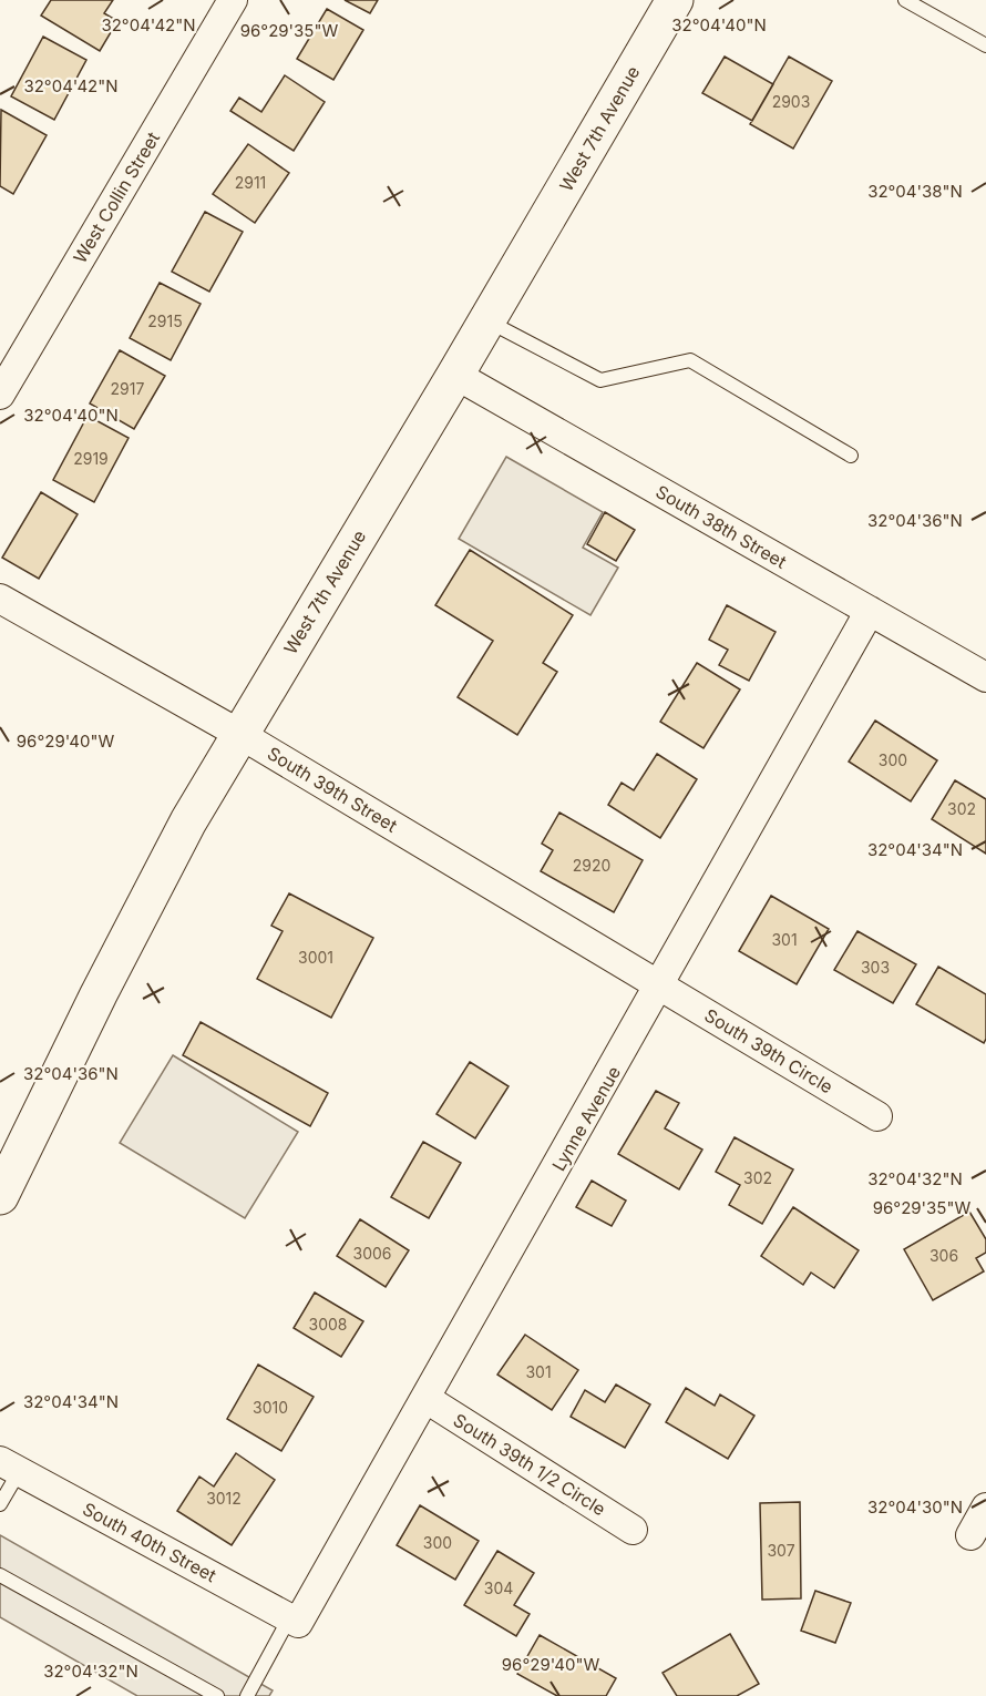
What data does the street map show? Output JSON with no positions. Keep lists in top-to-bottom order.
{
  "streets": {
    "main road": ["West 7th Avenue"],
    "street": [
      "West Collin Street",
      "South 38th Street",
      "South 39th Street",
      "South 39th Circle",
      "Lynne Avenue",
      "South 39th 1/2 Circle",
      "South 40th Street"
    ]
  },
  "crossings": [
    ["West 7th Avenue", "South 38th Street"],
    ["West 7th Avenue", "South 39th Street"],
    ["South 38th Street", "Lynne Avenue"],
    ["South 39th Street", "South 39th Circle"],
    ["South 39th Street", "Lynne Avenue"],
    ["South 39th Circle", "Lynne Avenue"],
    ["Lynne Avenue", "South 39th 1/2 Circle"],
    ["Lynne Avenue", "South 40th Street"]
  ],
  "house_numbers": [
    "2903",
    "2911",
    "2915",
    "2917",
    "2919",
    "300",
    "302",
    "2920",
    "301",
    "3001",
    "303",
    "302",
    "3006",
    "306",
    "3008",
    "301",
    "3010",
    "3012",
    "300",
    "307",
    "304"
  ],
  "coordinates": [
    "32°04'42\"N",
    "32°04'40\"N",
    "96°29'35\"W",
    "32°04'38\"N",
    "32°04'36\"N",
    "96°29'40\"W",
    "32°04'34\"N",
    "32°04'32\"N",
    "32°04'30\"N"
  ]
}
